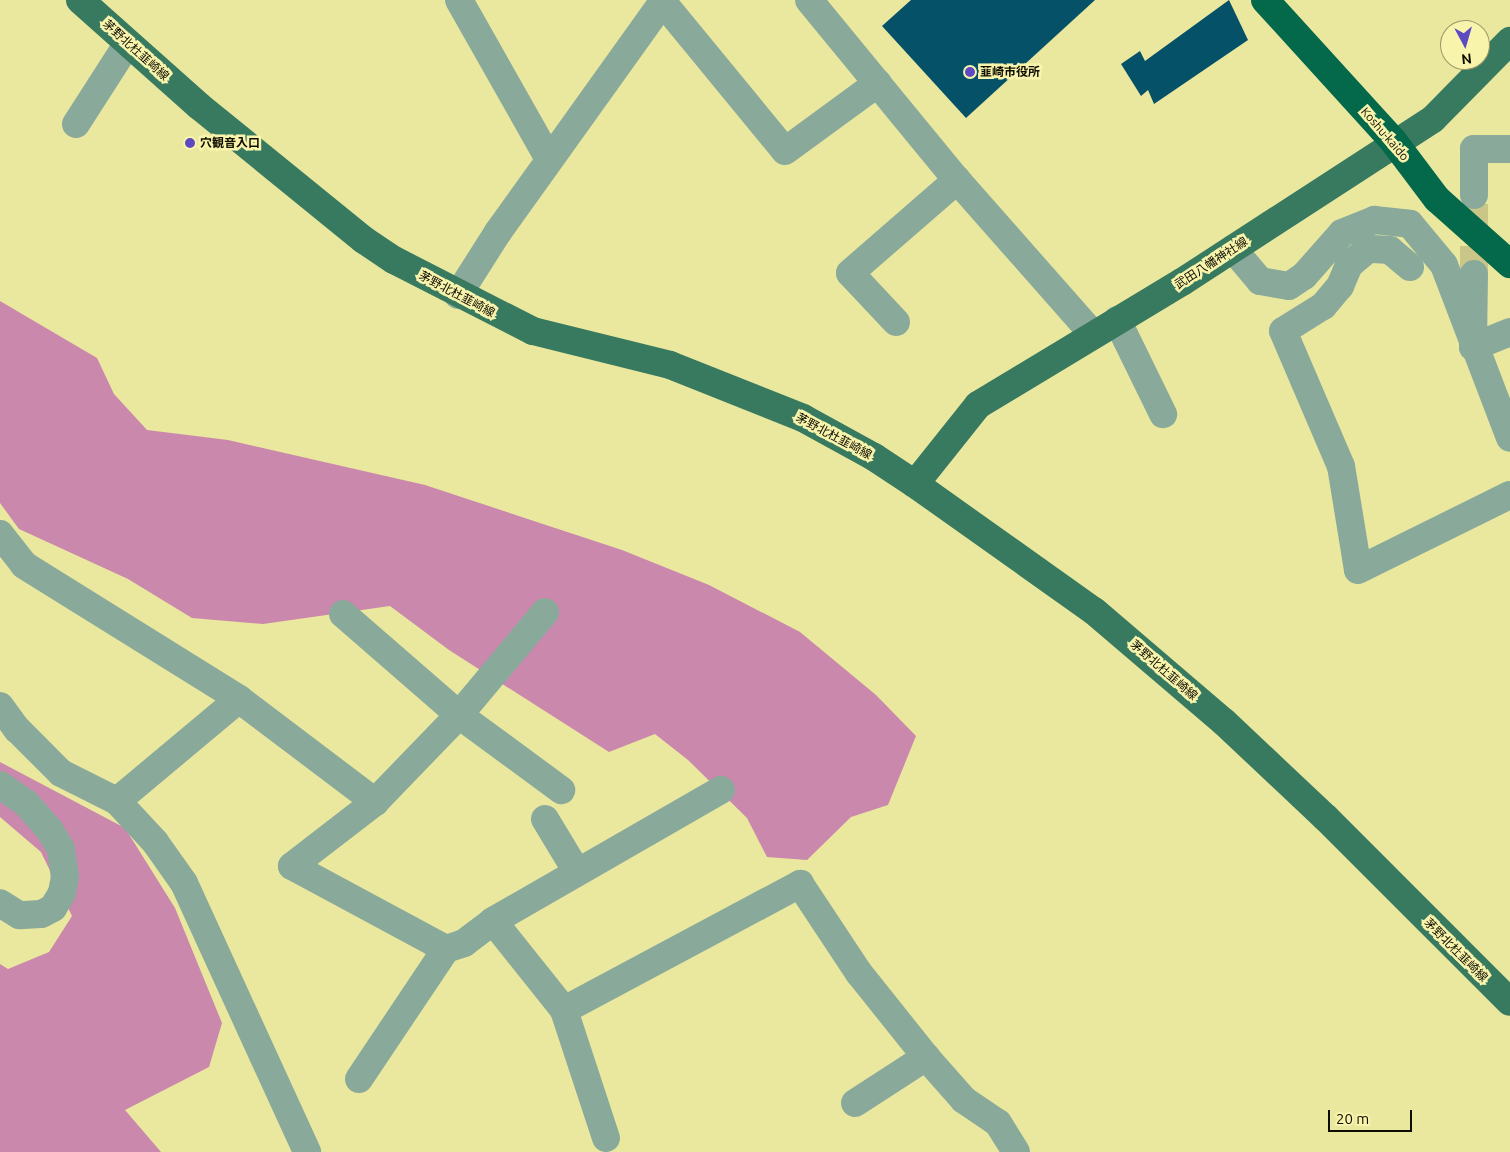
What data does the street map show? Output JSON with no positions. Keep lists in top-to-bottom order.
{
  "streets": {
    "highway": ["Koshu-kaido"],
    "main road": ["茅野北杜韮崎線", "武田八幡神社線"]
  },
  "crossings": [
    ["茅野北杜韮崎線", "武田八幡神社線"],
    ["Koshu-kaido", "武田八幡神社線"]
  ],
  "places": ["韮崎市役所", "穴観音入口"],
  "scale_bar": "20 m",
  "north": "bottom"
}
